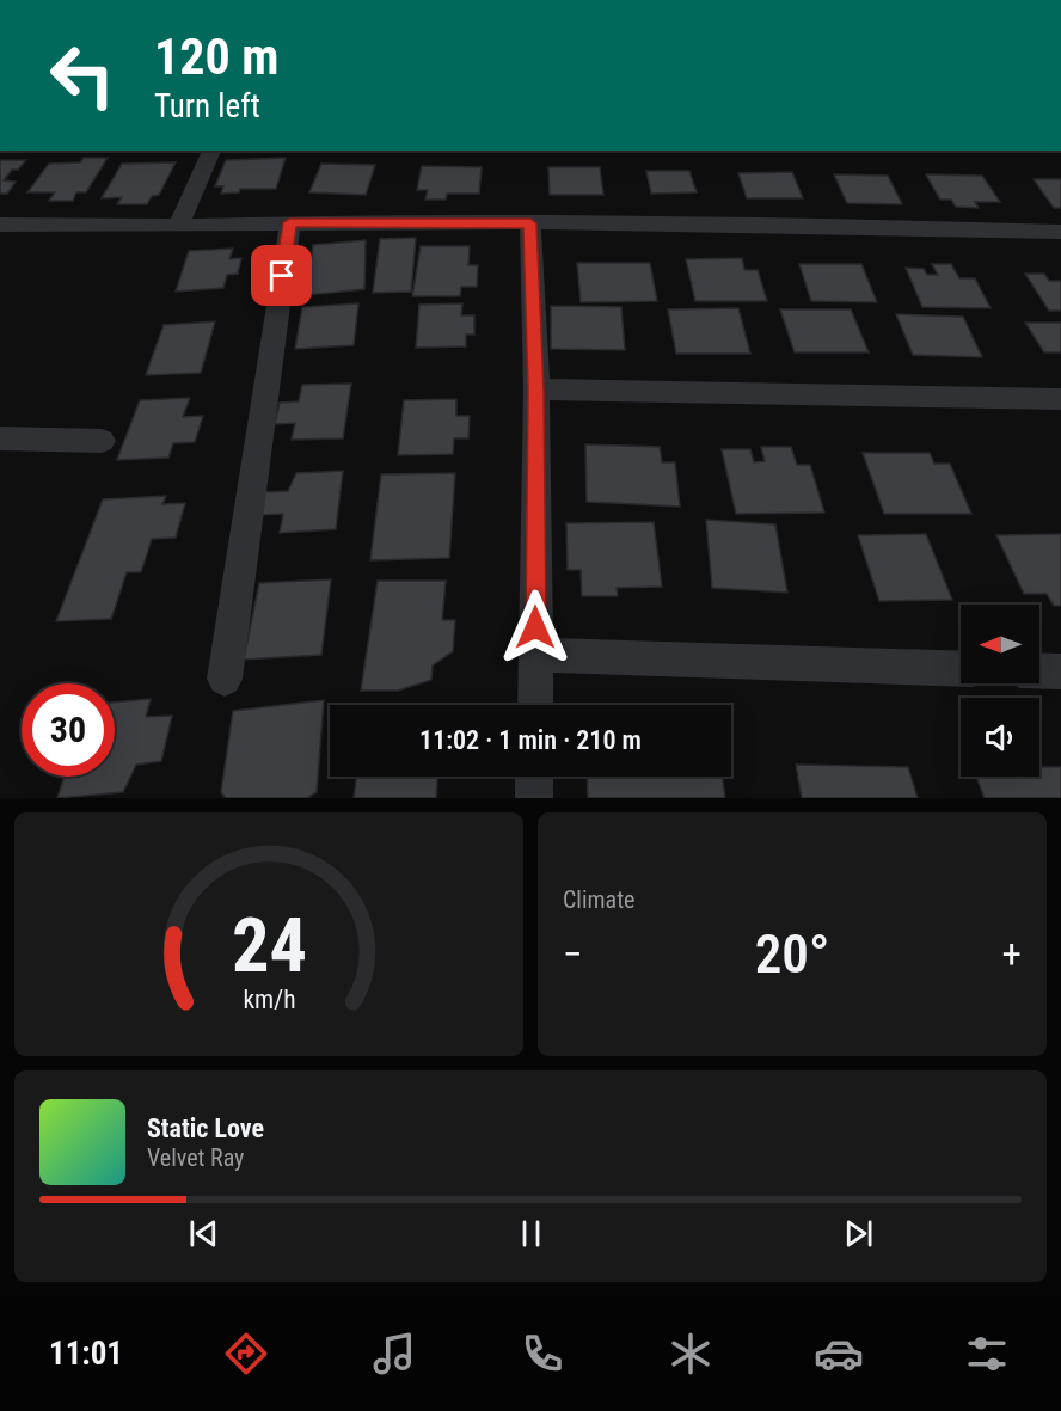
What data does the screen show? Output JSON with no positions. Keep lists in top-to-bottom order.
{
  "north": "left",
  "page": {
    "turn": ["120 m", "Turn left"],
    "limit": "30",
    "trip": "11:02 · 1 min · 210 m",
    "tile": "Climate",
    "heat": ["−", "20°", "+"],
    "song": ["Static Love", "Velvet Ray"],
    "tabs": "11:01",
    "gauge": ["24", "km/h"]
  }
}
